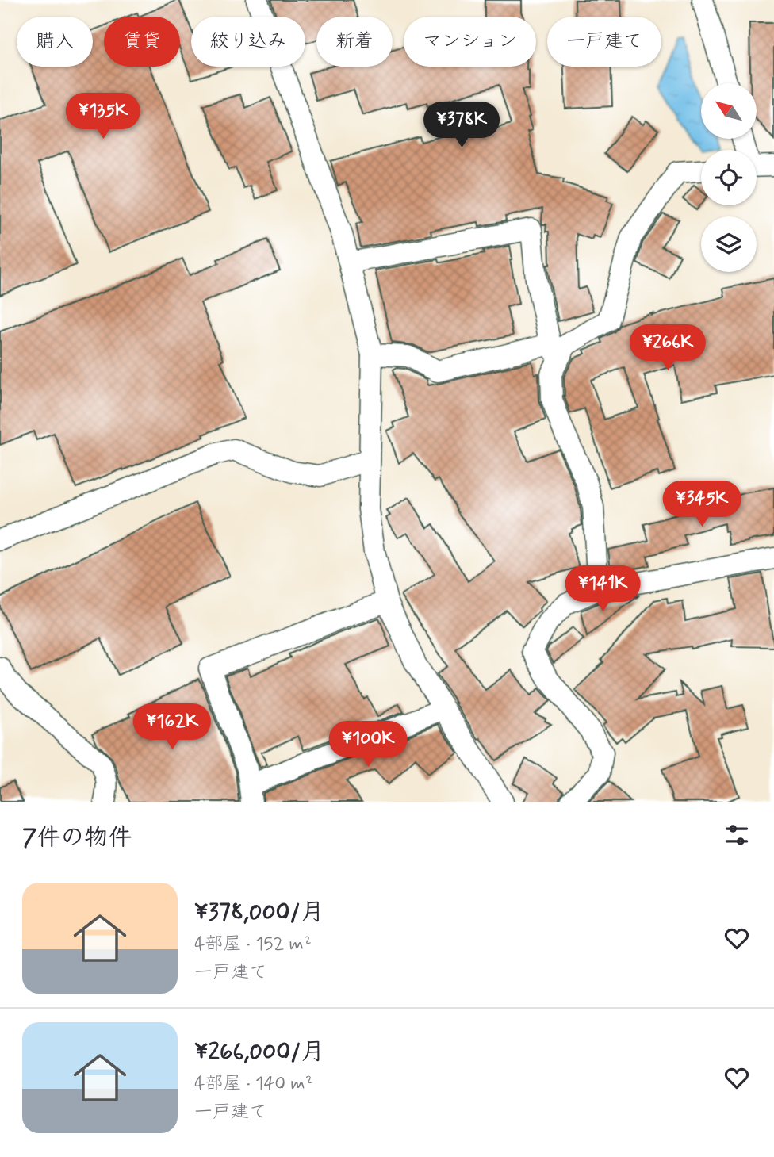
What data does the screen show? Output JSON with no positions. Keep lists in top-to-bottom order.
{
  "north": "top left",
  "page": {
    "chip": [
      "購入",
      "賃貸",
      "絞り込み",
      "新着",
      "マンション",
      "一戸建て"
    ],
    "price": [
      "¥135K",
      "¥378K",
      "¥266K",
      "¥345K",
      "¥141K",
      "¥162K",
      "¥100K"
    ],
    "heading": "7件の物件",
    "list": [
      {
        "name": "¥378,000/月",
        "note": "4部屋 · 152 m² · 一戸建て"
      },
      {
        "name": "¥266,000/月",
        "note": "4部屋 · 140 m² · 一戸建て"
      }
    ]
  }
}
